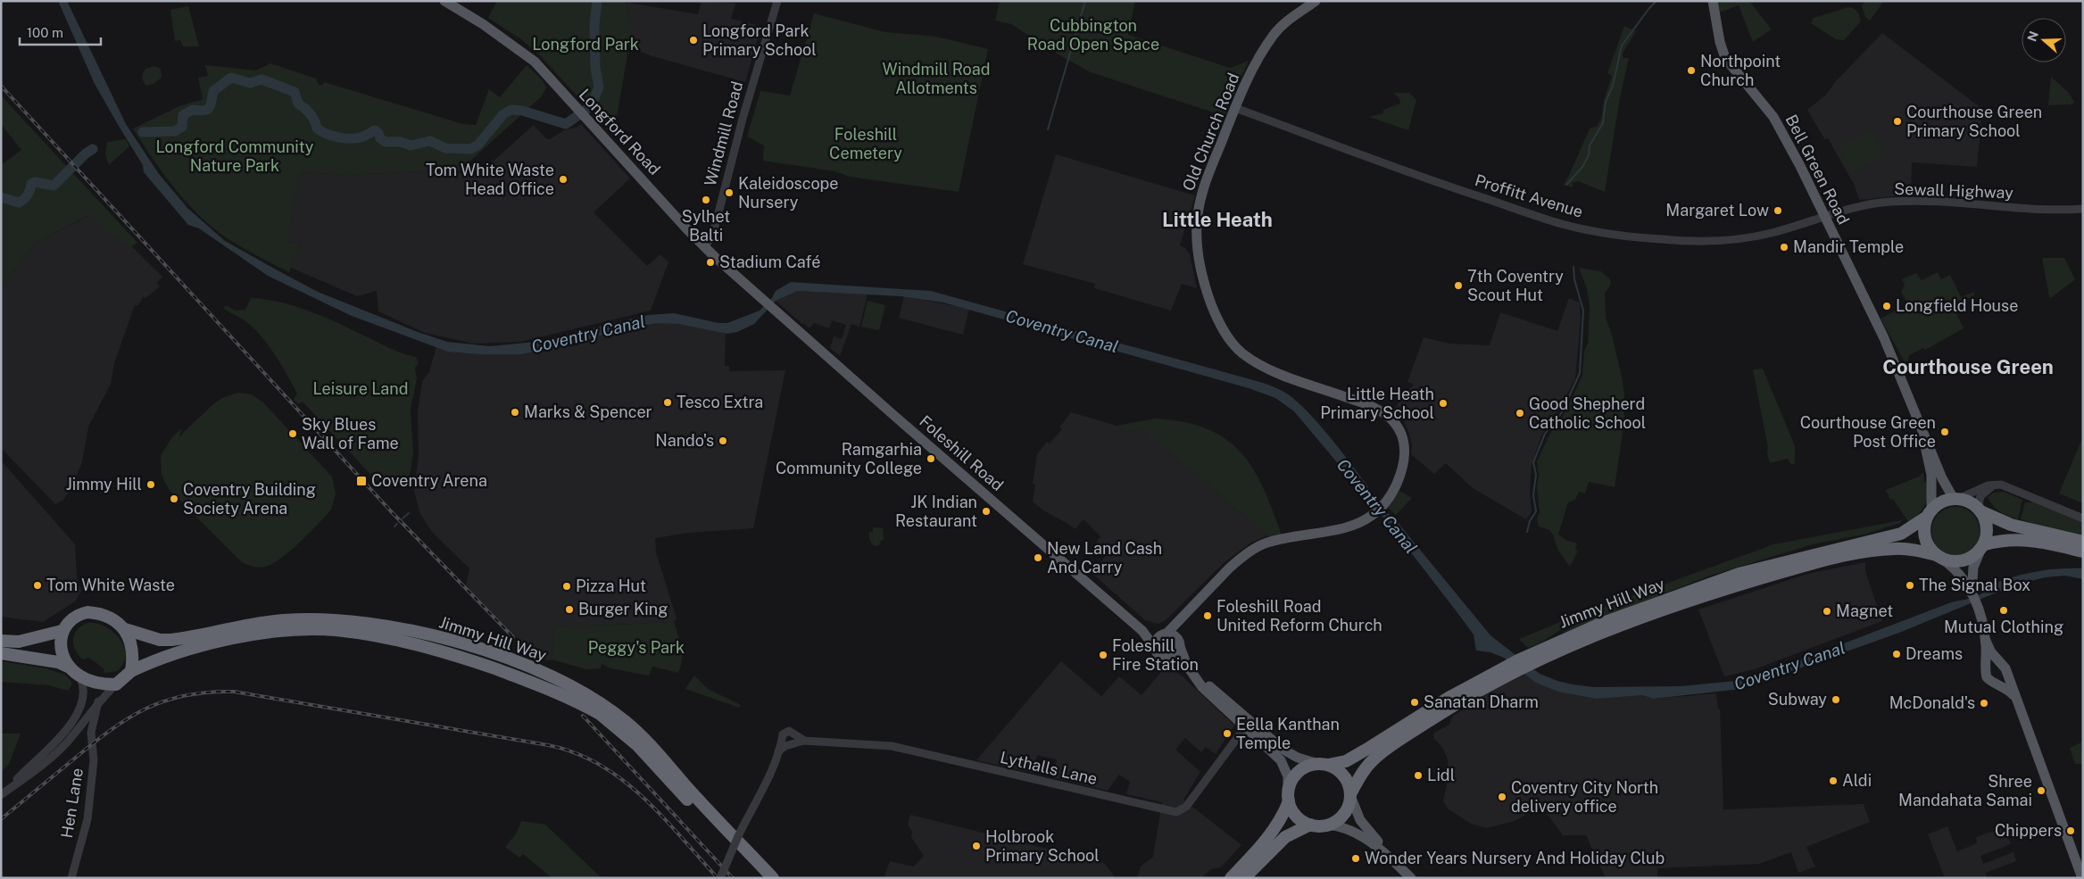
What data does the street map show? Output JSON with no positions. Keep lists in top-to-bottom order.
{
  "streets": {
    "highway": ["Jimmy Hill Way"],
    "main road": [
      "Longford Road",
      "Old Church Road",
      "Bell Green Road",
      "Foleshill Road"
    ],
    "street": [
      "Windmill Road",
      "Sewall Highway",
      "Proffitt Avenue",
      "Lythalls Lane",
      "Hen Lane"
    ]
  },
  "crossings": [
    ["Longford Road", "Windmill Road"],
    ["Longford Road", "Foleshill Road"],
    ["Old Church Road", "Proffitt Avenue"],
    ["Old Church Road", "Foleshill Road"],
    ["Bell Green Road", "Sewall Highway"],
    ["Bell Green Road", "Proffitt Avenue"],
    ["Bell Green Road", "Jimmy Hill Way"],
    ["Sewall Highway", "Proffitt Avenue"],
    ["Jimmy Hill Way", "Hen Lane"]
  ],
  "districts": ["Little Heath", "Courthouse Green"],
  "water": ["Coventry Canal"],
  "parks": [
    "Cubbington Road Open Space",
    "Longford Park",
    "Windmill Road Allotments",
    "Foleshill Cemetery",
    "Longford Community Nature Park",
    "Leisure Land",
    "Peggy's Park"
  ],
  "places": {
    "other": [
      "Longford Park Primary School",
      "Northpoint Church",
      "Courthouse Green Primary School",
      "Tom White Waste Head Office",
      "Kaleidoscope Nursery",
      "Sylhet Balti",
      "Margaret Low",
      "Mandir Temple",
      "Stadium Café",
      "7th Coventry Scout Hut",
      "Longfield House",
      "Tesco Extra",
      "Little Heath Primary School",
      "Marks & Spencer",
      "Good Shepherd Catholic School",
      "Courthouse Green Post Office",
      "Sky Blues Wall of Fame",
      "Nando's",
      "Ramgarhia Community College",
      "Jimmy Hill",
      "Coventry Building Society Arena",
      "JK Indian Restaurant",
      "New Land Cash And Carry",
      "Tom White Waste",
      "The Signal Box",
      "Pizza Hut",
      "Burger King",
      "Mutual Clothing",
      "Magnet",
      "Foleshill Road United Reform Church",
      "Dreams",
      "Foleshill Fire Station",
      "Subway",
      "Sanatan Dharm",
      "McDonald's",
      "Eella Kanthan Temple",
      "Lidl",
      "Aldi",
      "Shree Mandahata Samai",
      "Coventry City North delivery office",
      "Chippers",
      "Holbrook Primary School",
      "Wonder Years Nursery And Holiday Club"
    ],
    "transit": ["Coventry Arena"]
  },
  "scale_bar": "100 m",
  "north": "left"
}
